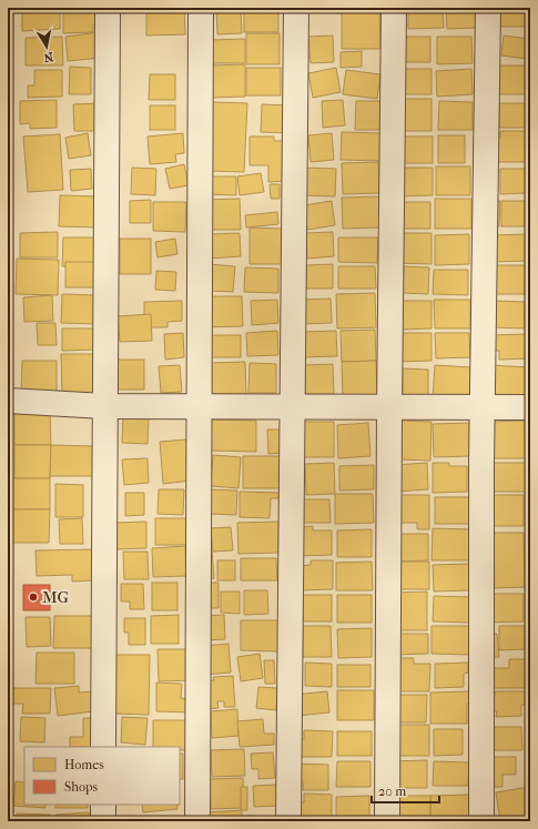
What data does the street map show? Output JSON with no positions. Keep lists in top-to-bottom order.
{
  "places": ["MG"],
  "legend": ["Homes", "Shops"],
  "scale_bar": "20 m",
  "north": "bottom"
}
